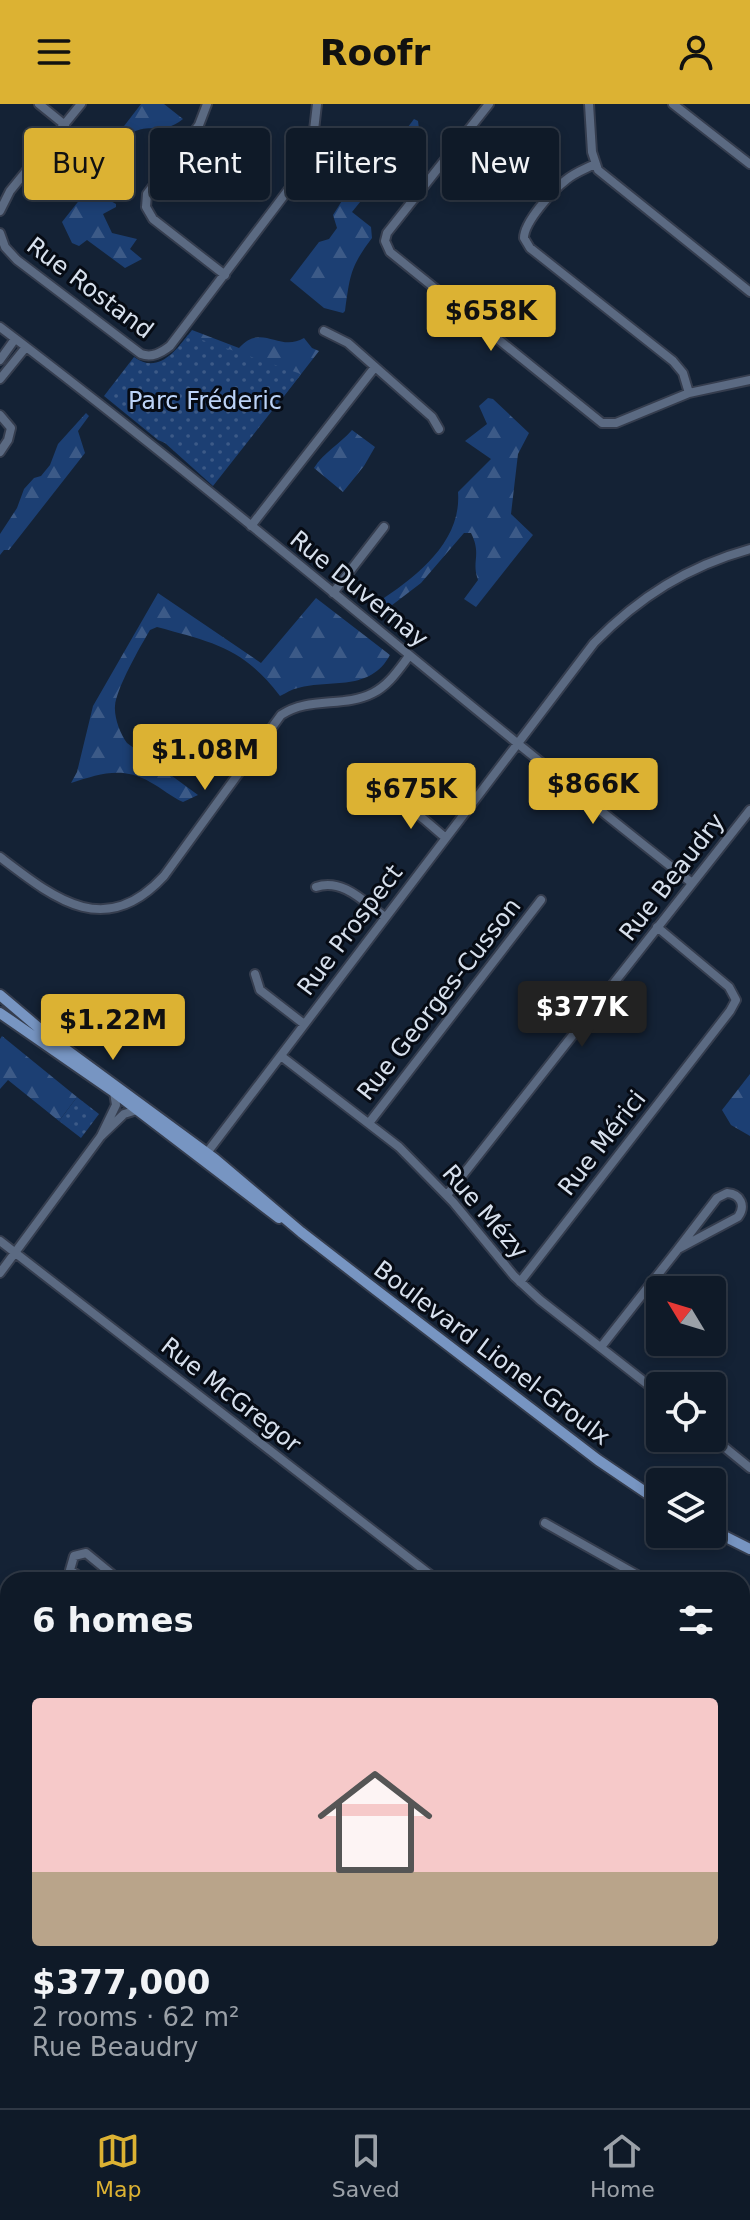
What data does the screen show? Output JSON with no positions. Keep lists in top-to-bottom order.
{
  "streets": {
    "main road": ["Boulevard Lionel-Groulx"],
    "street": [
      "Rue Rostand",
      "Rue Duvernay",
      "Rue Beaudry",
      "Rue Prospect",
      "Rue Georges-Cusson",
      "Rue Mérici",
      "Rue Mézy",
      "Rue McGregor"
    ]
  },
  "crossings": [
    ["Rue Duvernay", "Rue Beaudry"],
    ["Rue Duvernay", "Rue Prospect"],
    ["Rue Beaudry", "Rue Mérici"],
    ["Rue Beaudry", "Rue Mézy"],
    ["Rue Prospect", "Rue Mézy"],
    ["Rue Prospect", "Boulevard Lionel-Groulx"],
    ["Rue Georges-Cusson", "Rue Mézy"],
    ["Rue Mérici", "Rue Mézy"]
  ],
  "parks": ["Parc Fréderic"],
  "north": "top left",
  "page": {
    "header": "Roofr",
    "chip": [
      "Buy",
      "Rent",
      "Filters",
      "New"
    ],
    "price": [
      "$658K",
      "$1.08M",
      "$866K",
      "$675K",
      "$377K",
      "$1.22M"
    ],
    "heading": "6 homes",
    "list": [
      {
        "name": "$377,000",
        "note": "2 rooms · 62 m² · Rue Beaudry"
      }
    ],
    "tabs": ["Map", "Saved", "Home"]
  }
}
